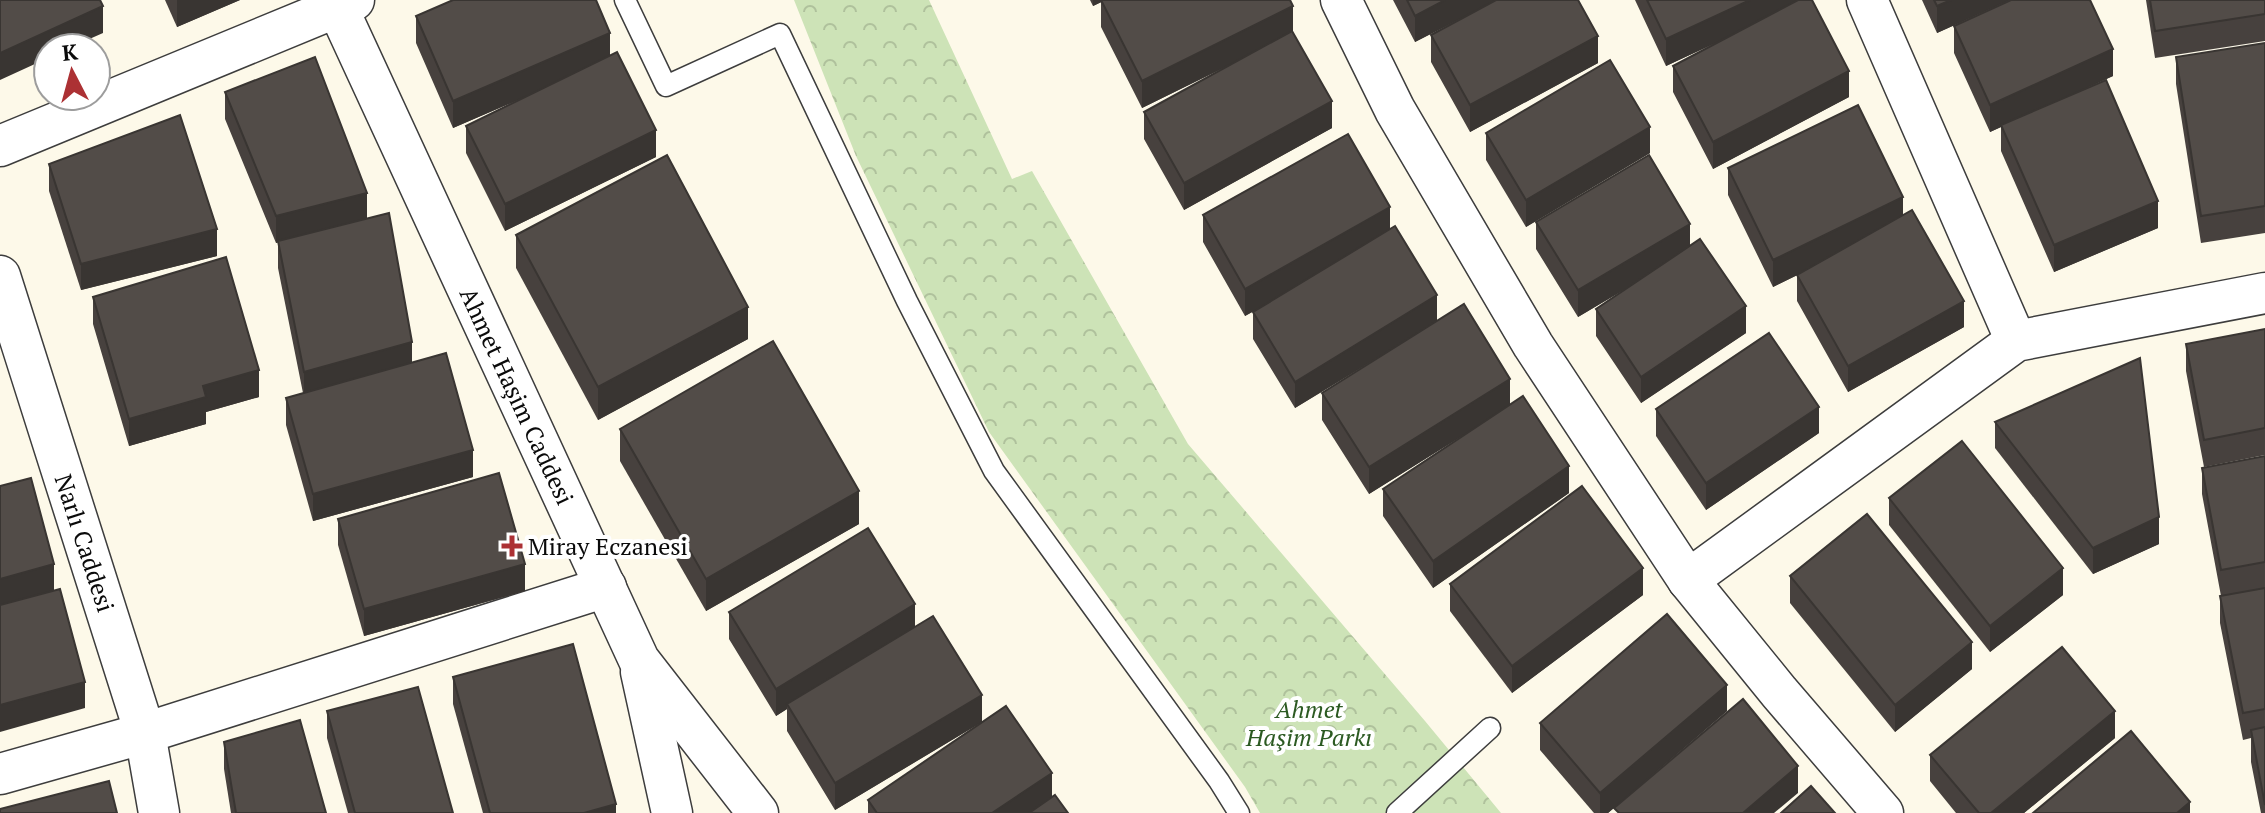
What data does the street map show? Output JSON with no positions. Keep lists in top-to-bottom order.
{
  "streets": {
    "street": ["Ahmet Haşim Caddesi", "Narlı Caddesi"]
  },
  "parks": ["Ahmet Haşim Parkı"],
  "places": {
    "health": ["Miray Eczanesi"]
  },
  "north": "top"
}
